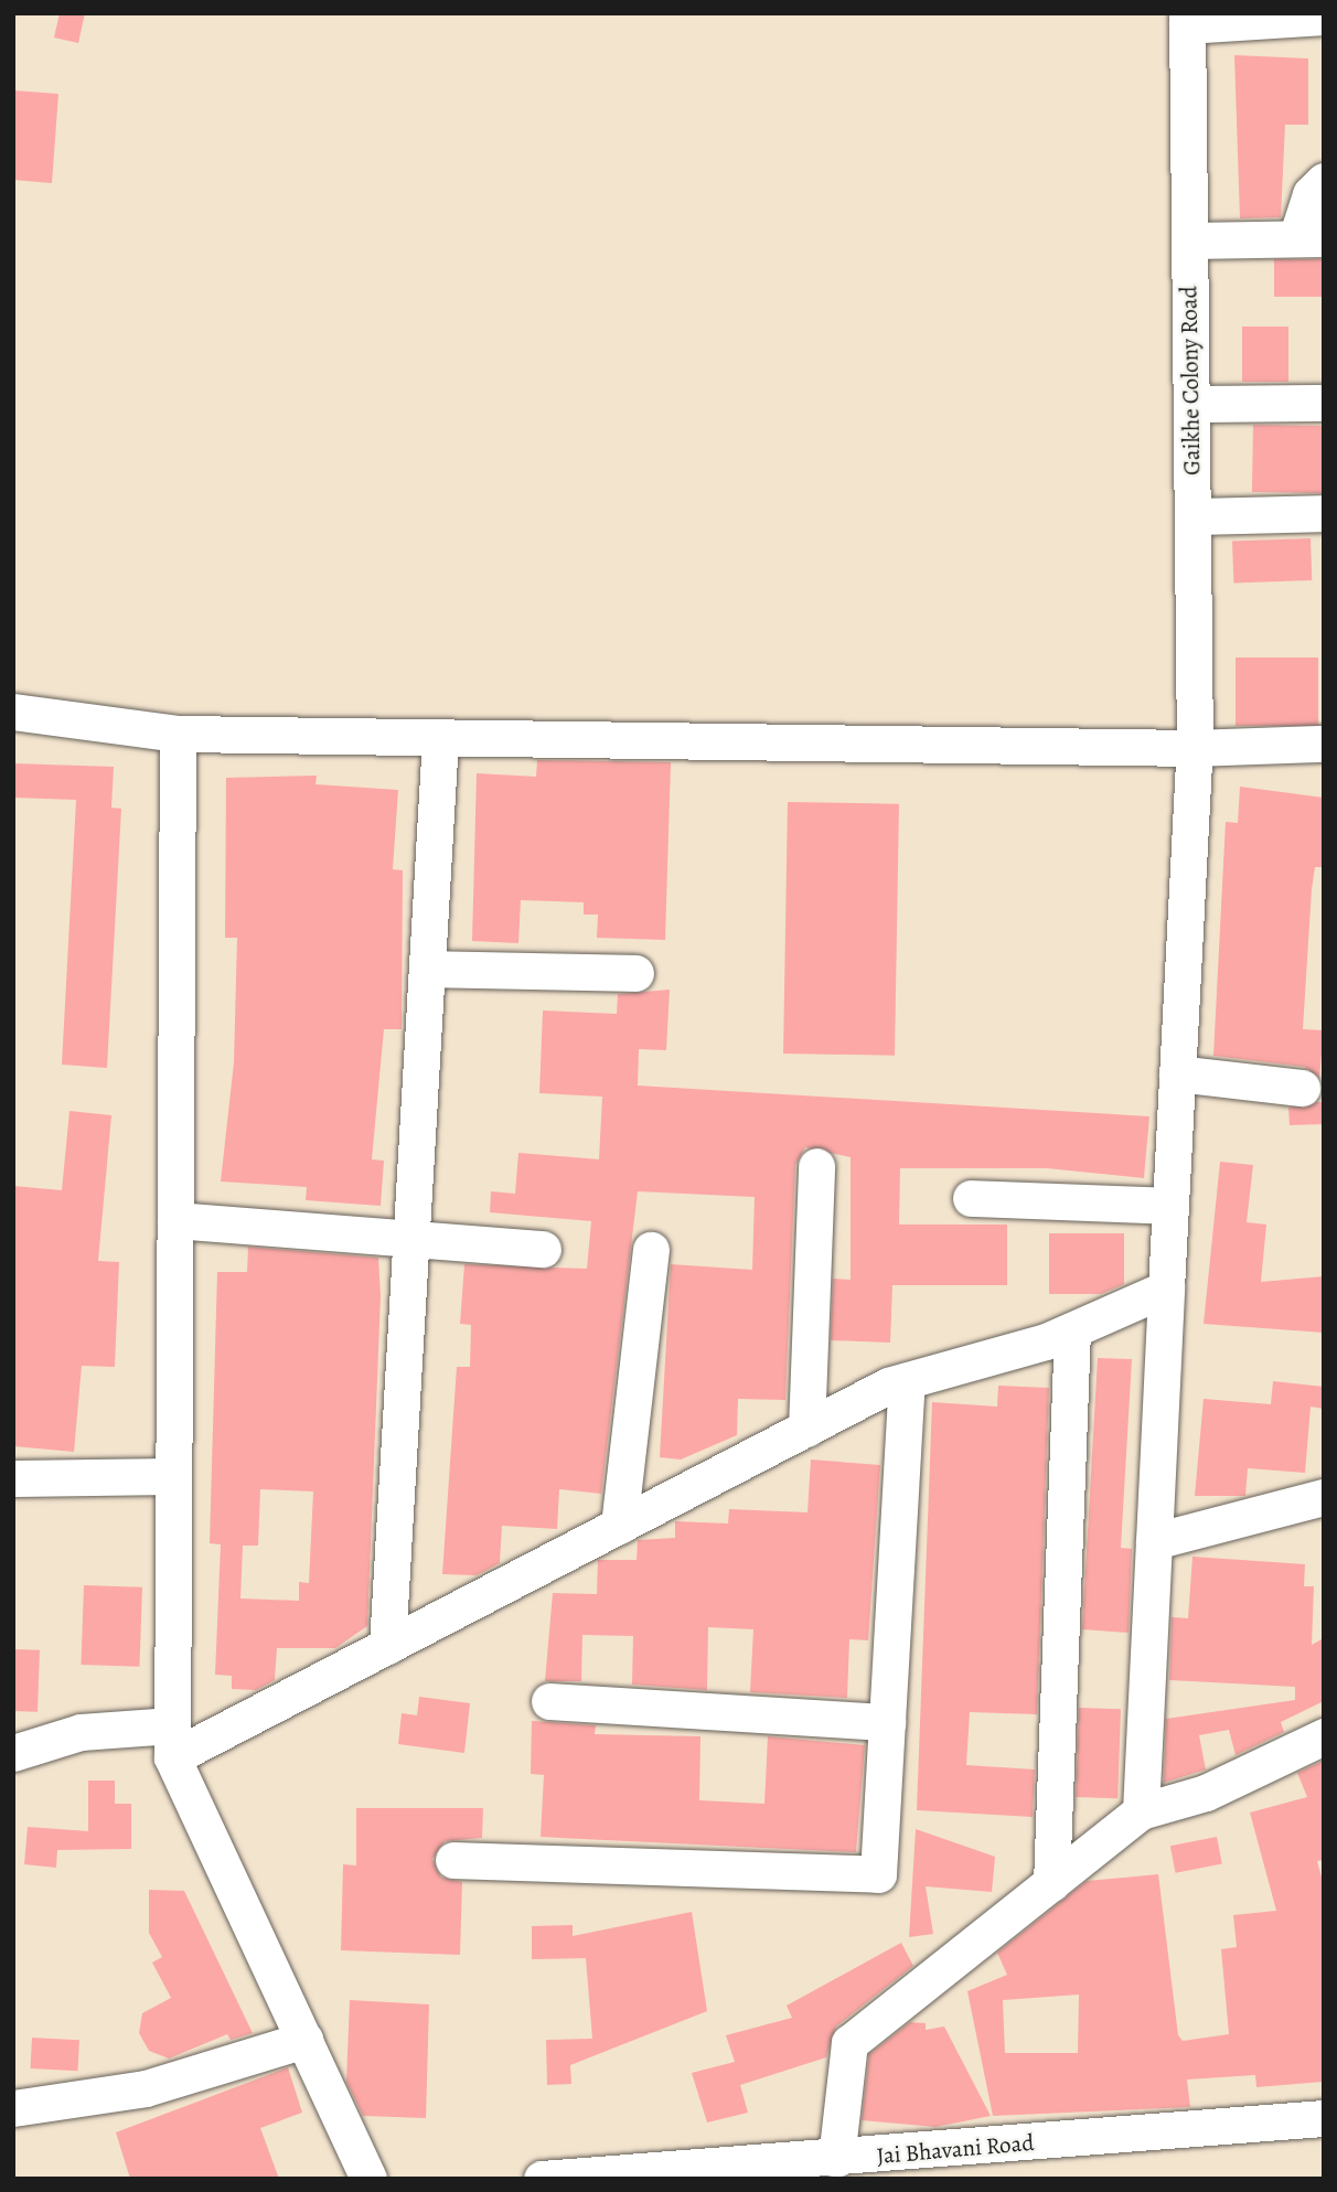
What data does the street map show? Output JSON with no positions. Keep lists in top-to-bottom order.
{
  "streets": {
    "street": ["Gaikhe Colony Road", "Jai Bhavani Road"]
  }
}
